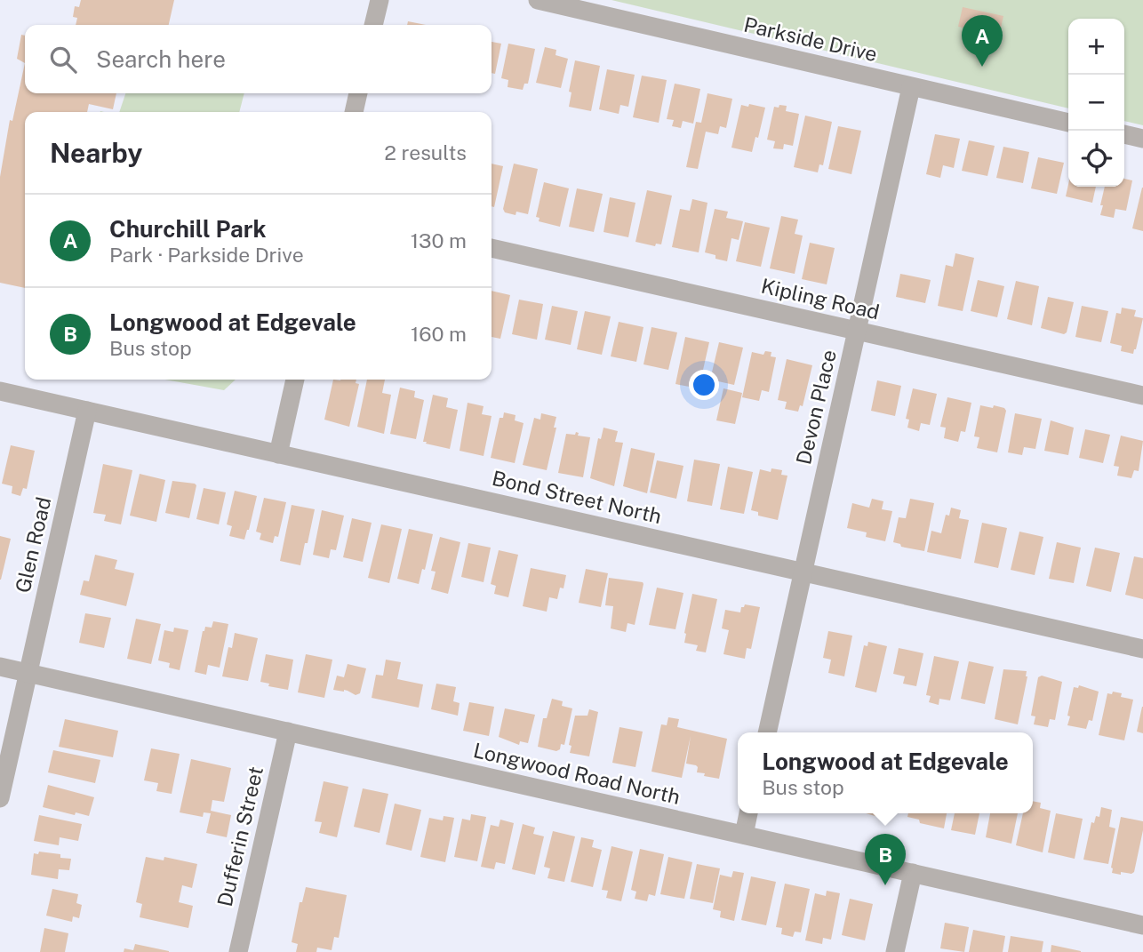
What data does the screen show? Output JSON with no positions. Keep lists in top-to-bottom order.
{
  "streets": {
    "street": [
      "Parkside Drive",
      "Kipling Road",
      "Devon Place",
      "Bond Street North",
      "Glen Road",
      "Longwood Road North",
      "Dufferin Street"
    ]
  },
  "crossings": [
    ["Parkside Drive", "Devon Place"],
    ["Kipling Road", "Devon Place"],
    ["Devon Place", "Bond Street North"],
    ["Bond Street North", "Glen Road"],
    ["Glen Road", "Longwood Road North"],
    ["Longwood Road North", "Dufferin Street"]
  ],
  "page": {
    "pins": ["A", "B"],
    "map_buttons": ["+", "−"],
    "search": "Search here",
    "heading": ["Nearby", "2 results"],
    "list": [
      {
        "mark": "A",
        "name": "Churchill Park",
        "note": "Park · Parkside Drive",
        "value": "130 m"
      },
      {
        "mark": "B",
        "name": "Longwood at Edgevale",
        "note": "Bus stop",
        "value": "160 m"
      }
    ],
    "popup": ["Longwood at Edgevale", "Bus stop"]
  }
}
